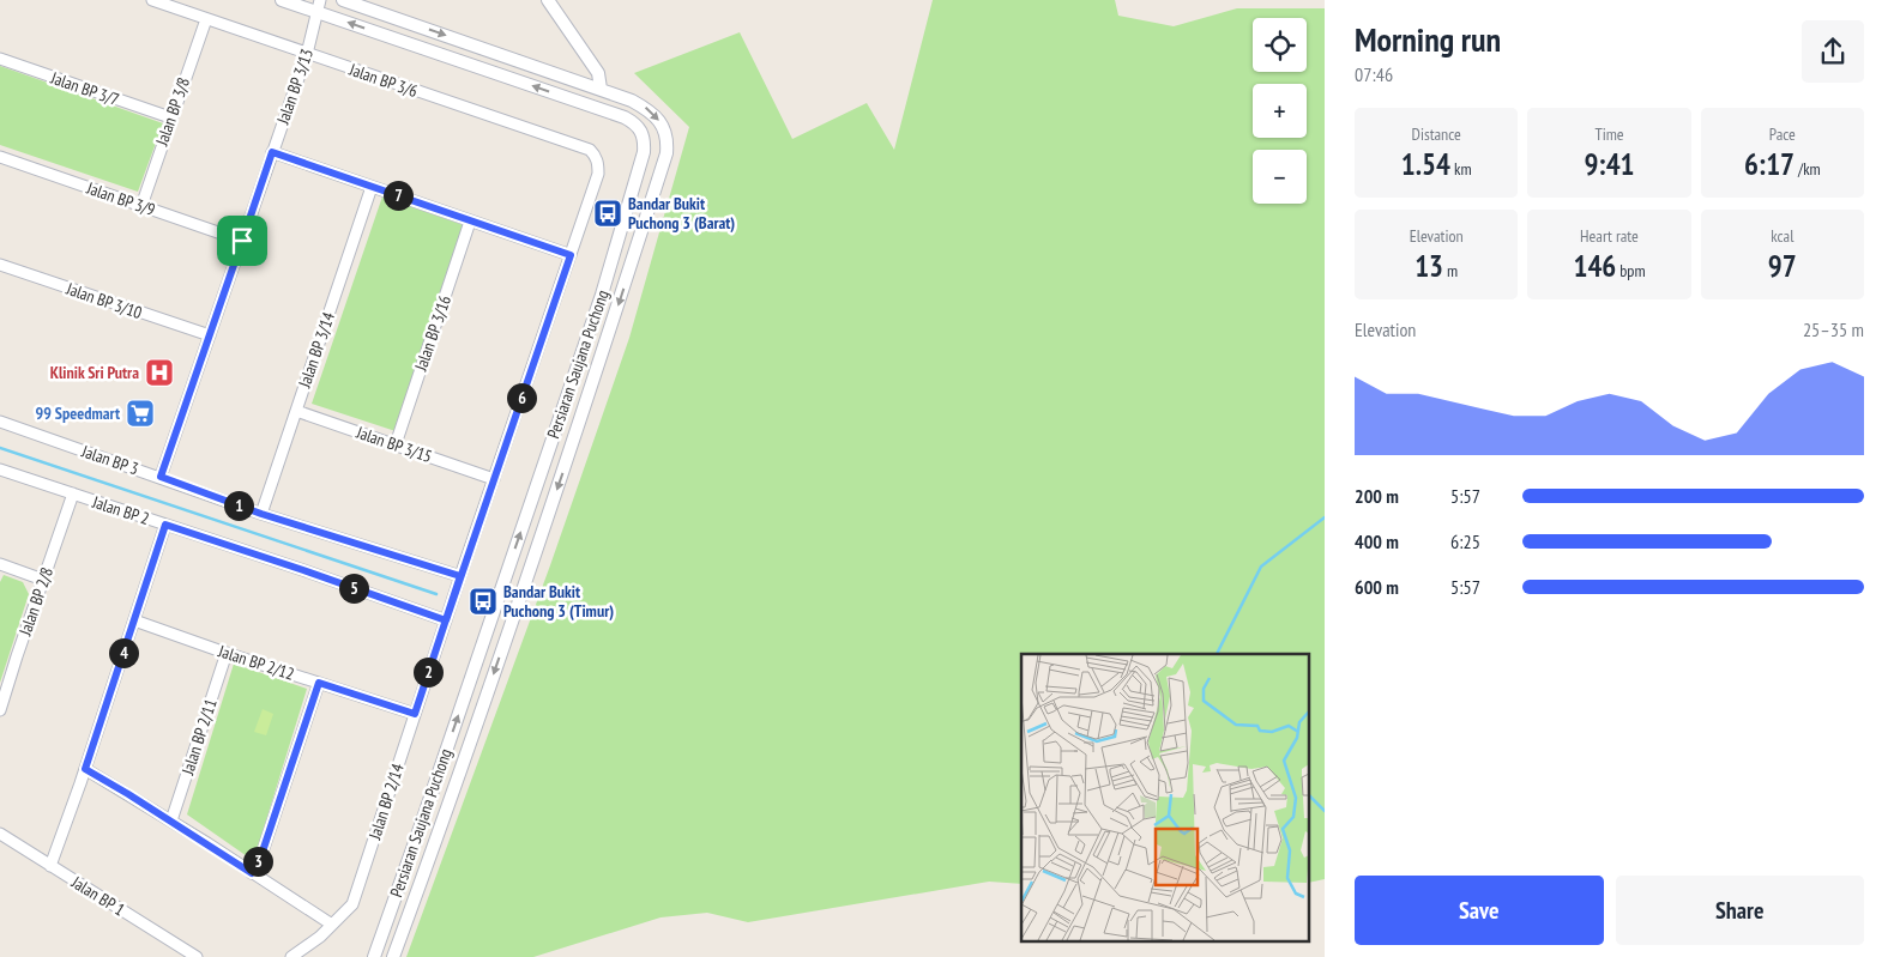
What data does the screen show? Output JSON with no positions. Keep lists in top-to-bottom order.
{
  "streets": {
    "street": [
      "Jalan BP 3/6",
      "Jalan BP 3/13",
      "Jalan BP 3/7",
      "Jalan BP 3/8",
      "Jalan BP 3/9",
      "Jalan BP 3/10",
      "Jalan BP 3/16",
      "Jalan BP 3/14",
      "Persiaran Saujana Puchong",
      "Jalan BP 3/15",
      "Jalan BP 3",
      "Jalan BP 2",
      "Jalan BP 2/8",
      "Jalan BP 2/12",
      "Jalan BP 2/11",
      "Jalan BP 2/14",
      "Jalan BP 1"
    ]
  },
  "crossings": [
    ["Jalan BP 3/6", "Jalan BP 3/13"],
    ["Jalan BP 3/6", "Jalan BP 3/8"],
    ["Jalan BP 3/6", "Jalan BP 2/14"],
    ["Jalan BP 3/13", "Jalan BP 3/9"],
    ["Jalan BP 3/13", "Jalan BP 3/10"],
    ["Jalan BP 3/13", "Persiaran Saujana Puchong"],
    ["Jalan BP 3/13", "Jalan BP 3"],
    ["Jalan BP 3/7", "Jalan BP 3/8"],
    ["Jalan BP 3/8", "Jalan BP 3/9"],
    ["Jalan BP 3/16", "Jalan BP 3/15"],
    ["Jalan BP 3/14", "Jalan BP 3/15"],
    ["Jalan BP 3/14", "Jalan BP 3"],
    ["Jalan BP 3/15", "Jalan BP 2/14"],
    ["Jalan BP 3", "Jalan BP 2/14"],
    ["Jalan BP 2", "Jalan BP 2/8"],
    ["Jalan BP 2", "Jalan BP 2/14"],
    ["Jalan BP 2/12", "Jalan BP 2/11"],
    ["Jalan BP 2/12", "Jalan BP 2/14"]
  ],
  "places": {
    "bus stop": ["Bandar Bukit Puchong 3 (Barat)", "Bandar Bukit Puchong 3 (Timur)"],
    "hospital": ["Klinik Sri Putra"],
    "supermarket": ["99 Speedmart"]
  },
  "page": {
    "heading": ["Morning run", "07:46"],
    "map_buttons": ["+", "−"],
    "stats": [
      ["Distance", "1.54 km"],
      ["Time", "9:41"],
      ["Pace", "6:17 /km"],
      ["Elevation", "13 m"],
      ["Heart rate", "146 bpm"],
      ["kcal", "97"]
    ],
    "pins": [
      "7",
      "6",
      "1",
      "5",
      "4",
      "2",
      "3"
    ],
    "chart": ["Elevation", "25–35 m"],
    "list": [
      {
        "name": "200 m",
        "note": "5:57"
      },
      {
        "name": "400 m",
        "note": "6:25"
      },
      {
        "name": "600 m",
        "note": "5:57"
      }
    ],
    "buttons": ["Save", "Share"]
  }
}
